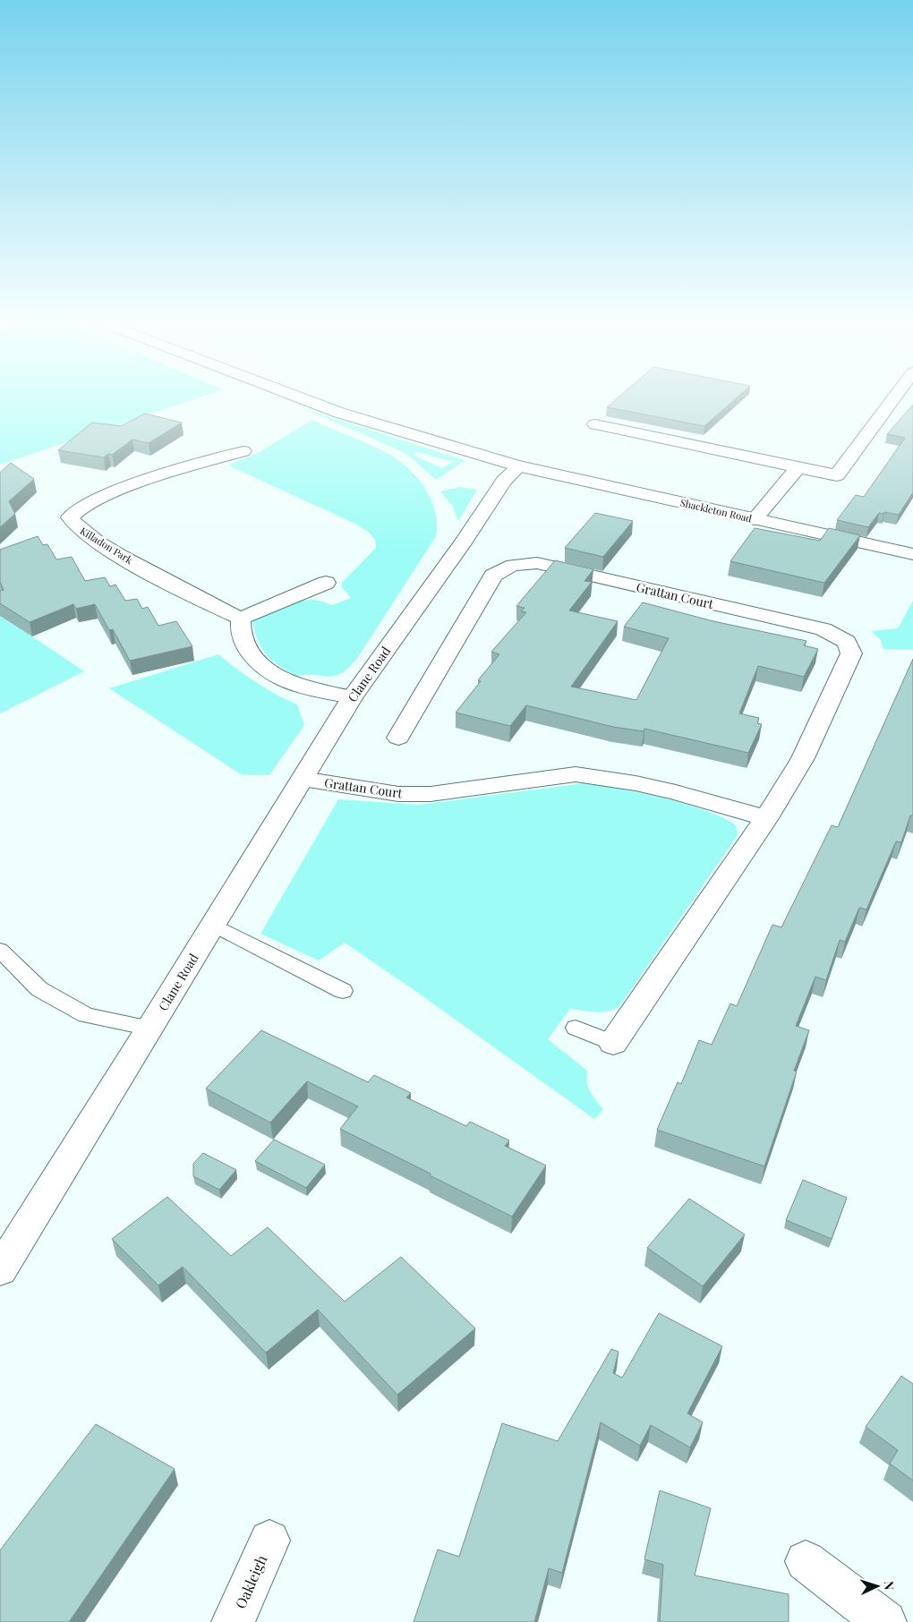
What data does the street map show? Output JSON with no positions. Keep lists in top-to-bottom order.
{
  "streets": {
    "street": [
      "Shackleton Road",
      "Killadon Park",
      "Grattan Court",
      "Clane Road",
      "Oakleigh"
    ]
  },
  "crossings": [
    ["Shackleton Road", "Clane Road"],
    ["Grattan Court", "Clane Road"]
  ],
  "north": "right"
}
